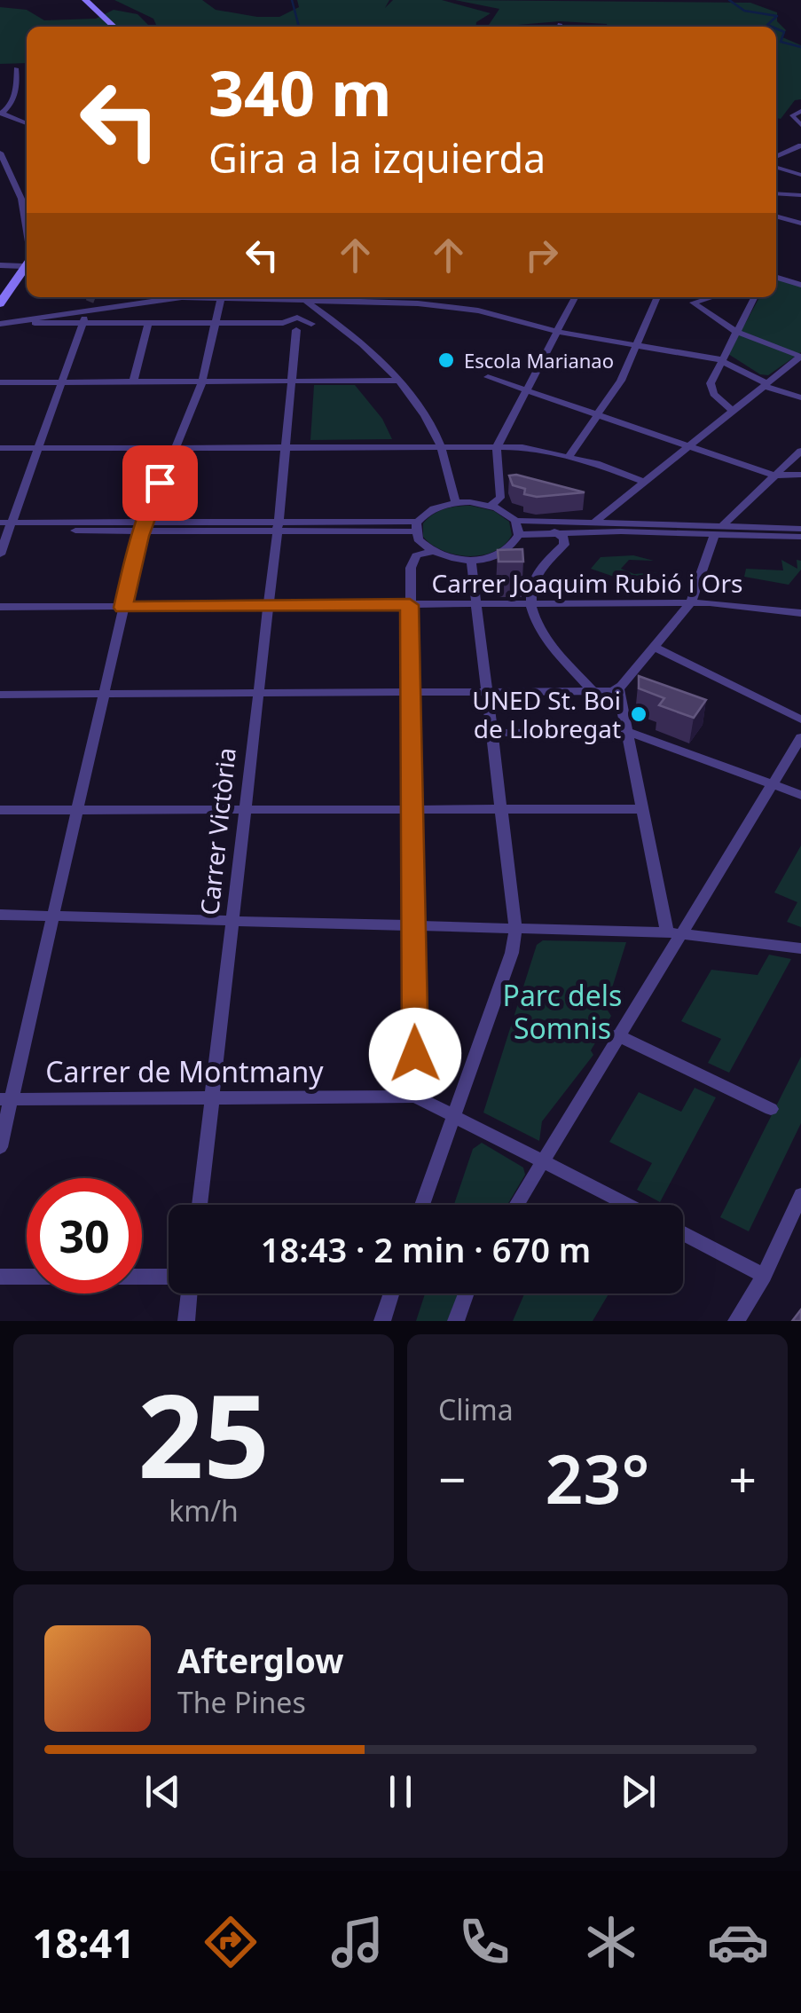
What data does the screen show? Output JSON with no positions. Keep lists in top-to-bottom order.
{
  "streets": {
    "street": ["Carrer Joaquim Rubió i Ors", "Carrer Victòria", "Carrer de Montmany"]
  },
  "crossings": [
    ["Carrer Joaquim Rubió i Ors", "Carrer Victòria"],
    ["Carrer Victòria", "Carrer de Montmany"]
  ],
  "parks": ["Parc dels Somnis"],
  "places": ["Escola Marianao", "UNED St. Boi de Llobregat"],
  "page": {
    "turn": ["340 m", "Gira a la izquierda"],
    "limit": "30",
    "trip": "18:43 · 2 min · 670 m",
    "tile": [
      ["25", "km/h"],
      "Clima"
    ],
    "heat": ["−", "23°", "+"],
    "song": ["Afterglow", "The Pines"],
    "tabs": "18:41"
  }
}
